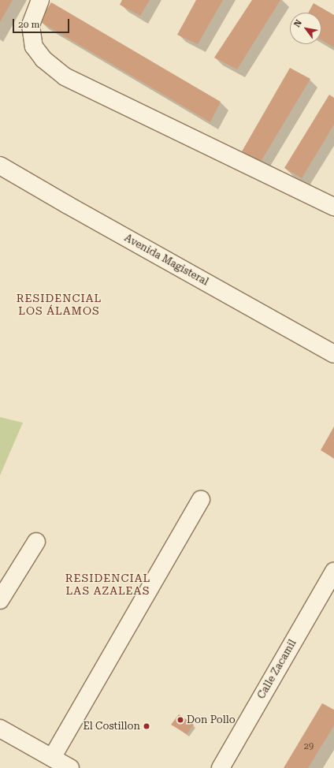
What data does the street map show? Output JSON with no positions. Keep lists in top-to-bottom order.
{
  "streets": {
    "street": ["Avenida Magisteral", "Calle Zacamil"]
  },
  "districts": ["RESIDENCIAL LOS ÁLAMOS", "RESIDENCIAL LAS AZALEAS"],
  "places": ["Don Pollo", "El Costillon"],
  "house_numbers": ["29"],
  "scale_bar": "20 m",
  "north": "top left"
}
